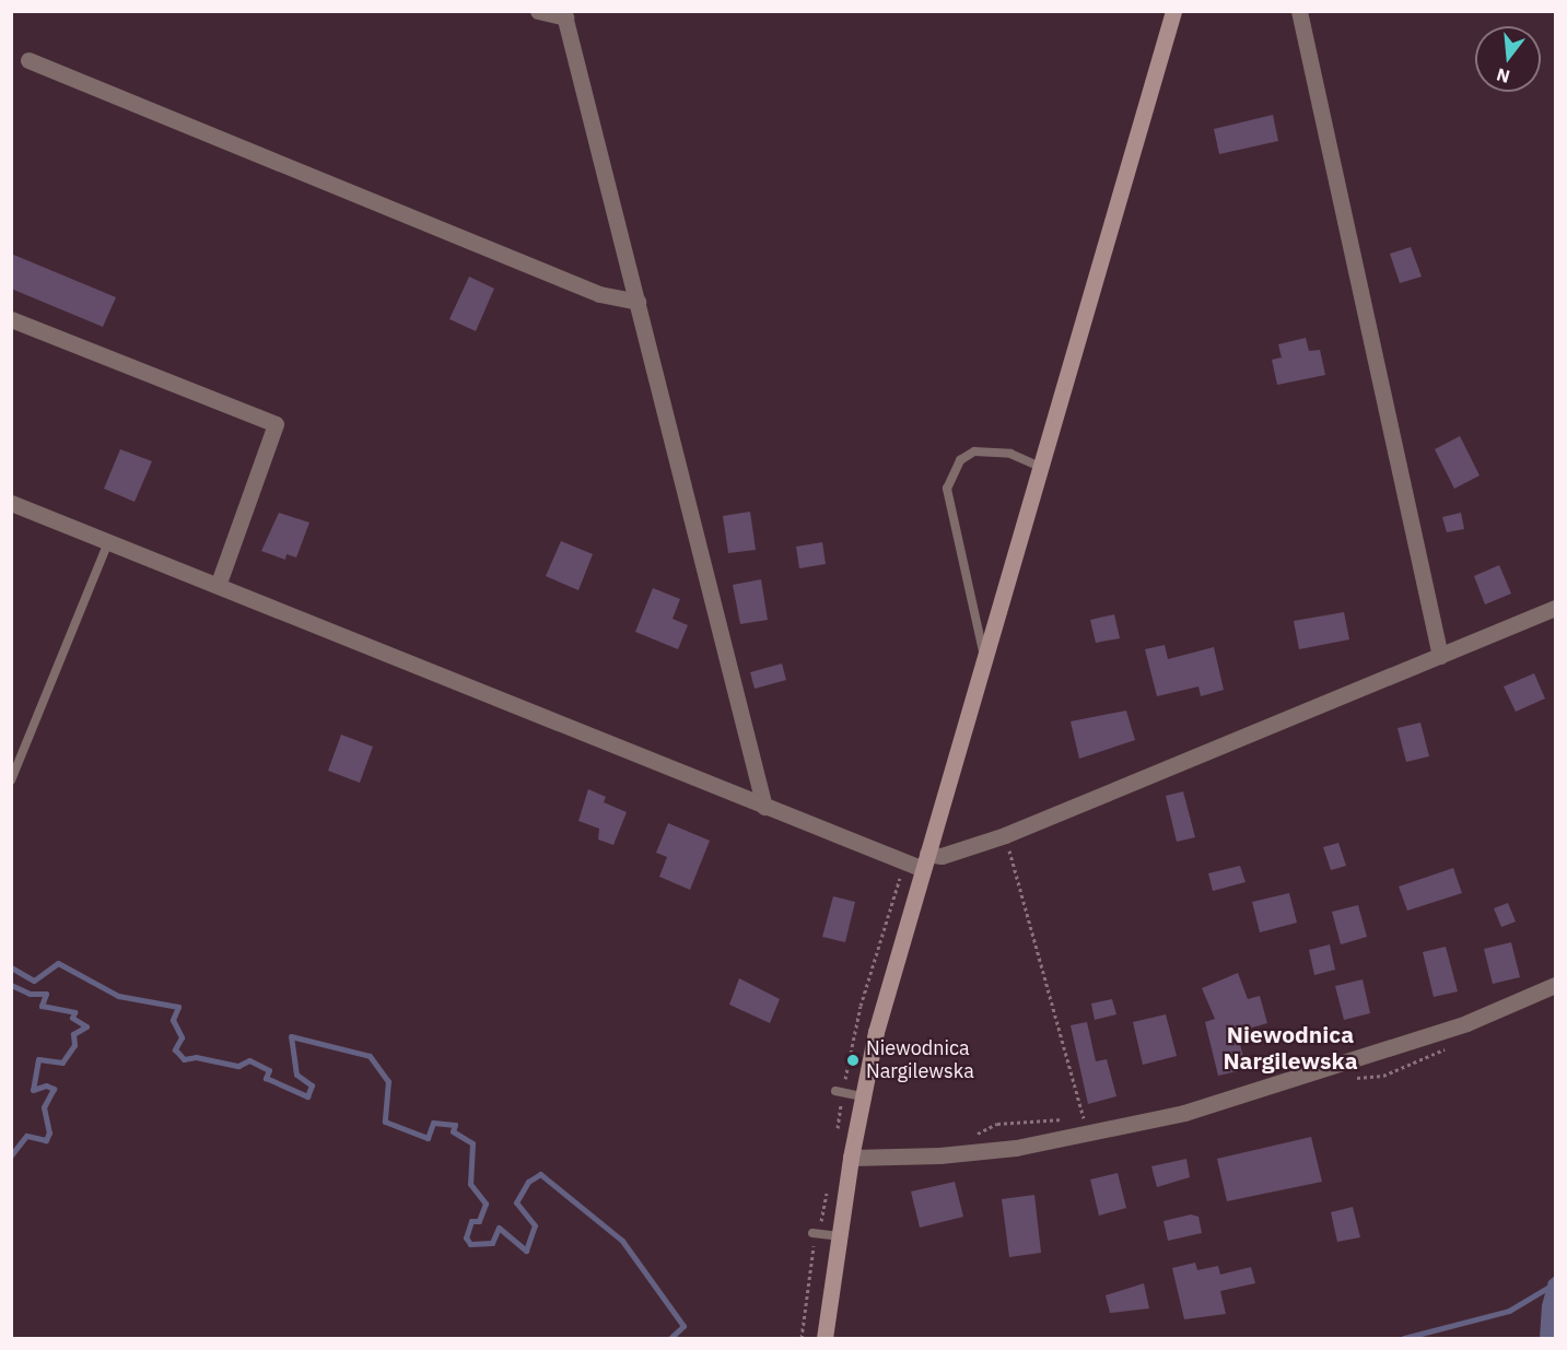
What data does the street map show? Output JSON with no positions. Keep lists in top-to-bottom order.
{
  "districts": ["Niewodnica Nargilewska"],
  "places": ["Niewodnica Nargilewska"],
  "north": "bottom"
}
